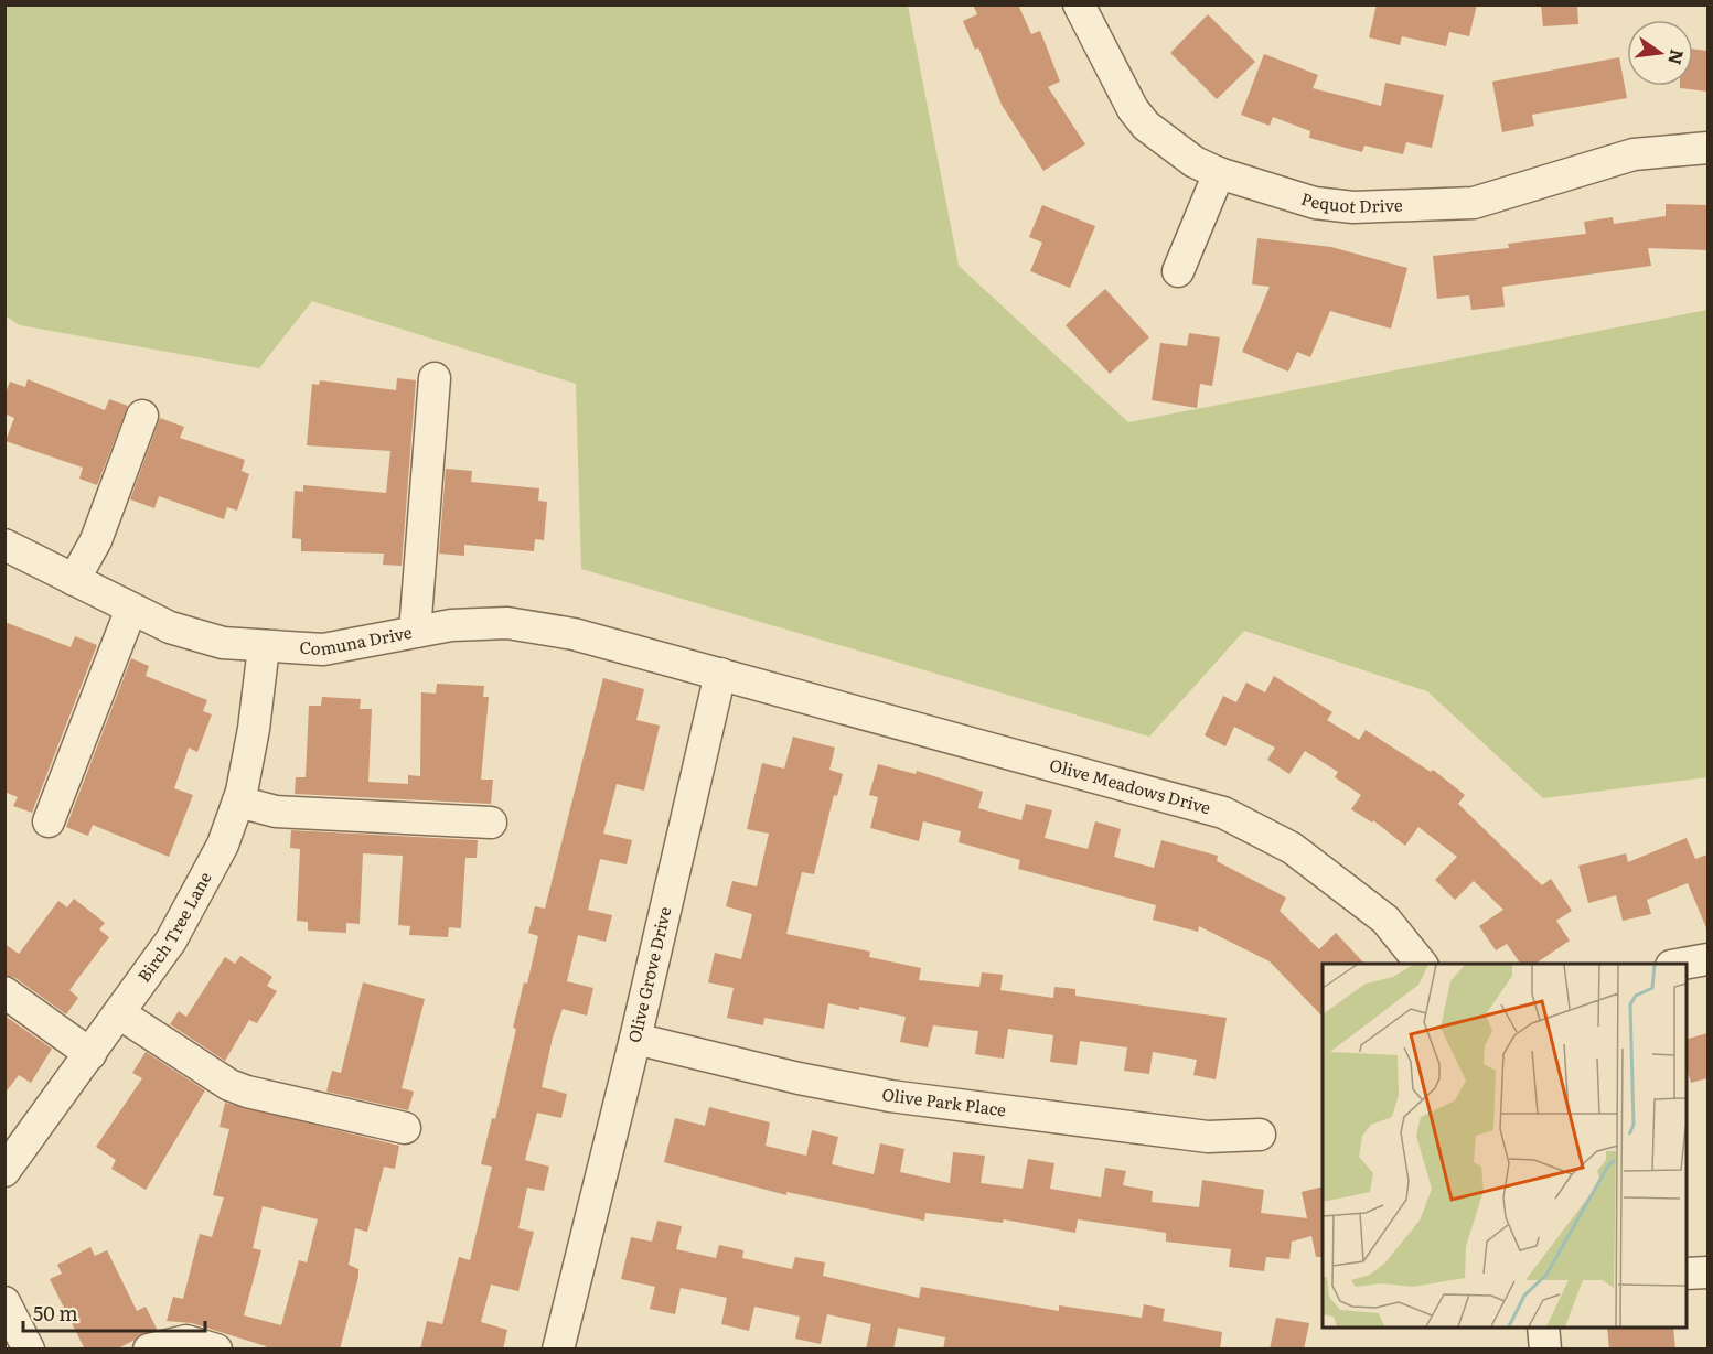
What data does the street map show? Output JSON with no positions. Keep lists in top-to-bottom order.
{
  "streets": {
    "street": [
      "Pequot Drive",
      "Comuna Drive",
      "Olive Meadows Drive",
      "Birch Tree Lane",
      "Olive Grove Drive",
      "Olive Park Place"
    ]
  },
  "crossings": [
    ["Comuna Drive", "Olive Meadows Drive"],
    ["Comuna Drive", "Birch Tree Lane"],
    ["Comuna Drive", "Olive Grove Drive"],
    ["Olive Meadows Drive", "Olive Grove Drive"],
    ["Olive Grove Drive", "Olive Park Place"]
  ],
  "scale_bar": "50 m",
  "north": "right"
}
